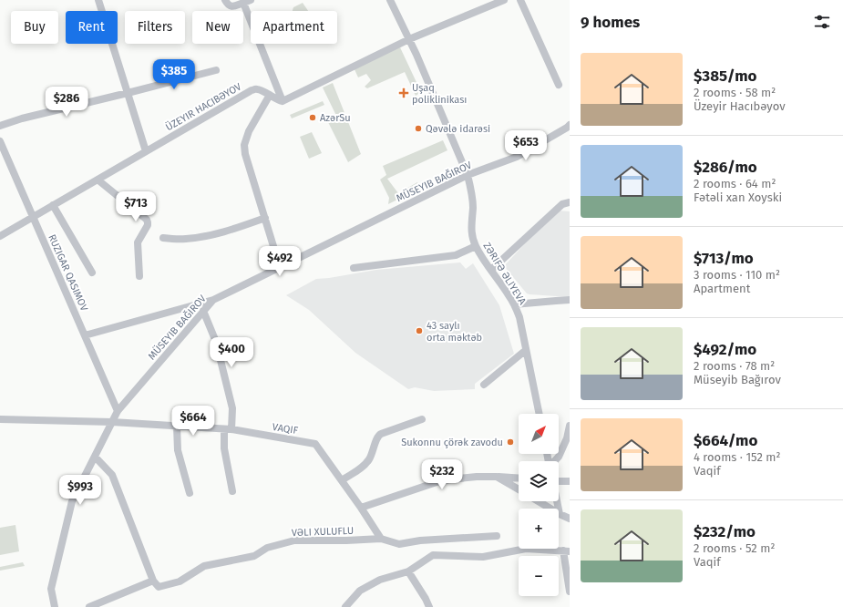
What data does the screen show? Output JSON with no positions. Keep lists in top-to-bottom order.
{
  "streets": {
    "street": ["ZƏRIFƏ ƏLIYEVA", "VAQIF", "VƏLI XULUFLU"]
  },
  "places": {
    "health": ["Uşaq poliklinikası"],
    "other": [
      "AzərSu",
      "Qəvələ idarəsi",
      "43 saylı orta məktəb",
      "Sukonnu çörək zavodu"
    ]
  },
  "north": "top right",
  "page": {
    "heading": "9 homes",
    "chip": [
      "Buy",
      "Rent",
      "Filters",
      "New",
      "Apartment"
    ],
    "list": [
      {
        "name": "$385/mo",
        "note": "2 rooms · 58 m² · Üzeyir Hacıbəyov"
      },
      {
        "name": "$286/mo",
        "note": "2 rooms · 64 m² · Fətəli xan Xoyski"
      },
      {
        "name": "$713/mo",
        "note": "3 rooms · 110 m² · Apartment"
      },
      {
        "name": "$492/mo",
        "note": "2 rooms · 78 m² · Müseyib Bağırov"
      },
      {
        "name": "$664/mo",
        "note": "4 rooms · 152 m² · Vaqif"
      },
      {
        "name": "$232/mo",
        "note": "2 rooms · 52 m² · Vaqif"
      }
    ],
    "price": [
      "$385",
      "$286",
      "$653",
      "$713",
      "$492",
      "$400",
      "$664",
      "$232",
      "$993"
    ],
    "map_buttons": ["+", "−"]
  }
}
